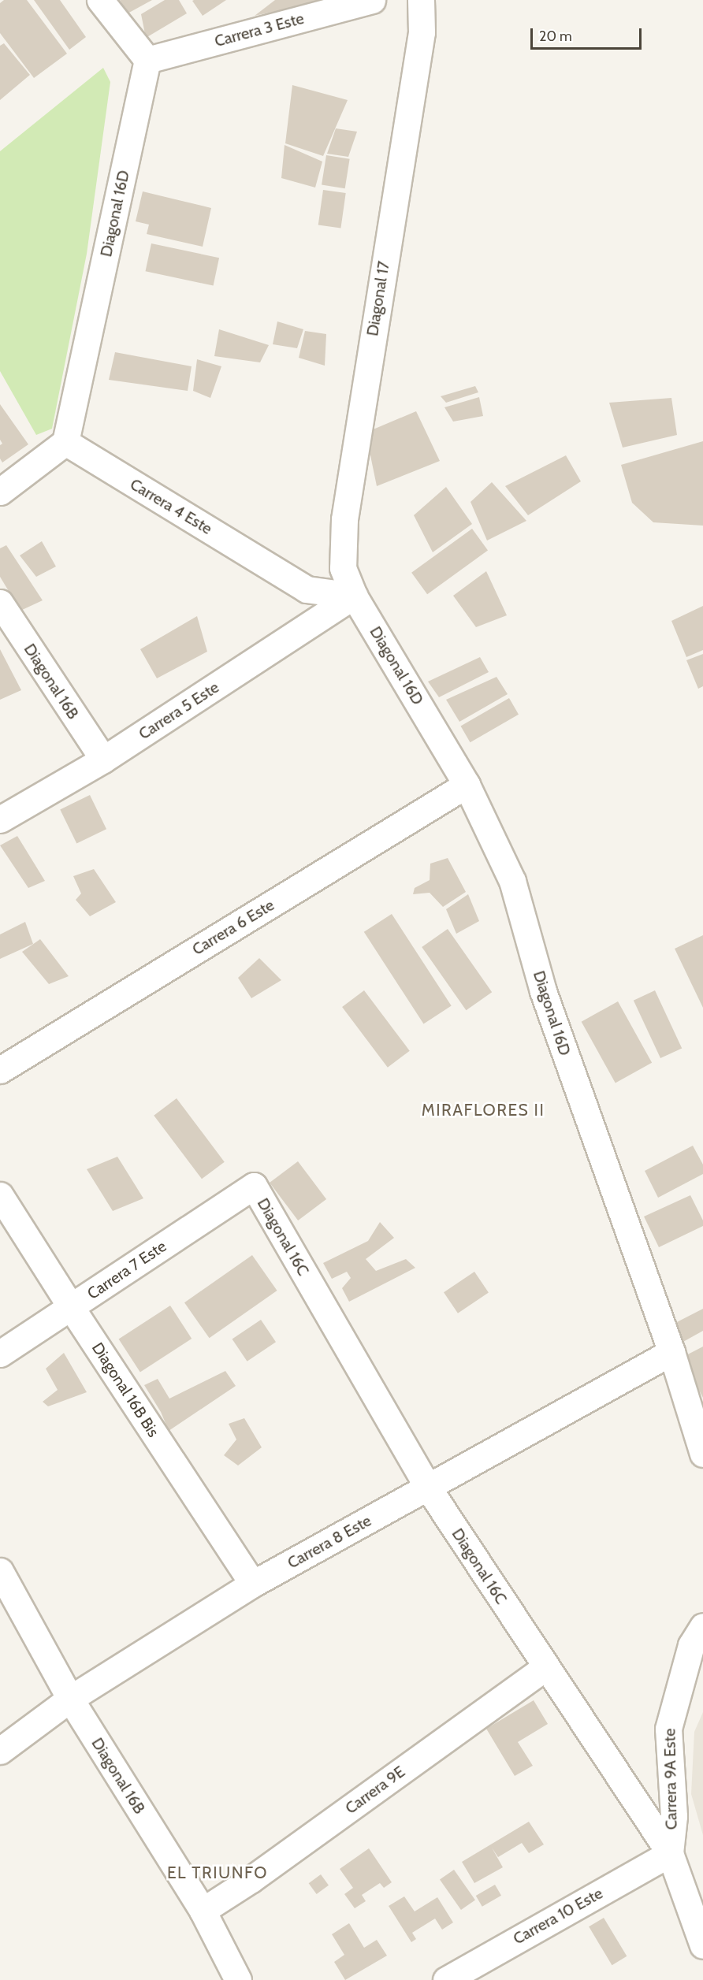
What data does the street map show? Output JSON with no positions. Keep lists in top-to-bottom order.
{
  "streets": {
    "street": [
      "Carrera 3 Este",
      "Diagonal 16D",
      "Diagonal 17",
      "Carrera 4 Este",
      "Diagonal 16B",
      "Carrera 5 Este",
      "Carrera 6 Este",
      "Diagonal 16C",
      "Carrera 7 Este",
      "Diagonal 16B Bis",
      "Carrera 8 Este",
      "Carrera 9A Este",
      "Carrera 9E",
      "Carrera 10 Este"
    ]
  },
  "crossings": [
    ["Carrera 3 Este", "Diagonal 16D"],
    ["Diagonal 16D", "Diagonal 17"],
    ["Diagonal 16D", "Carrera 4 Este"],
    ["Diagonal 16D", "Carrera 5 Este"],
    ["Diagonal 16D", "Carrera 6 Este"],
    ["Diagonal 16D", "Carrera 8 Este"],
    ["Diagonal 17", "Carrera 4 Este"],
    ["Diagonal 17", "Carrera 5 Este"],
    ["Carrera 4 Este", "Carrera 5 Este"],
    ["Diagonal 16B", "Carrera 5 Este"],
    ["Diagonal 16B", "Carrera 8 Este"],
    ["Diagonal 16B", "Carrera 9E"],
    ["Diagonal 16C", "Carrera 7 Este"],
    ["Diagonal 16C", "Carrera 8 Este"],
    ["Diagonal 16C", "Carrera 9A Este"],
    ["Diagonal 16C", "Carrera 9E"],
    ["Diagonal 16C", "Carrera 10 Este"],
    ["Carrera 7 Este", "Diagonal 16B Bis"],
    ["Diagonal 16B Bis", "Carrera 8 Este"],
    ["Carrera 9A Este", "Carrera 10 Este"]
  ],
  "districts": ["MIRAFLORES II", "EL TRIUNFO"],
  "scale_bar": "20 m"
}
